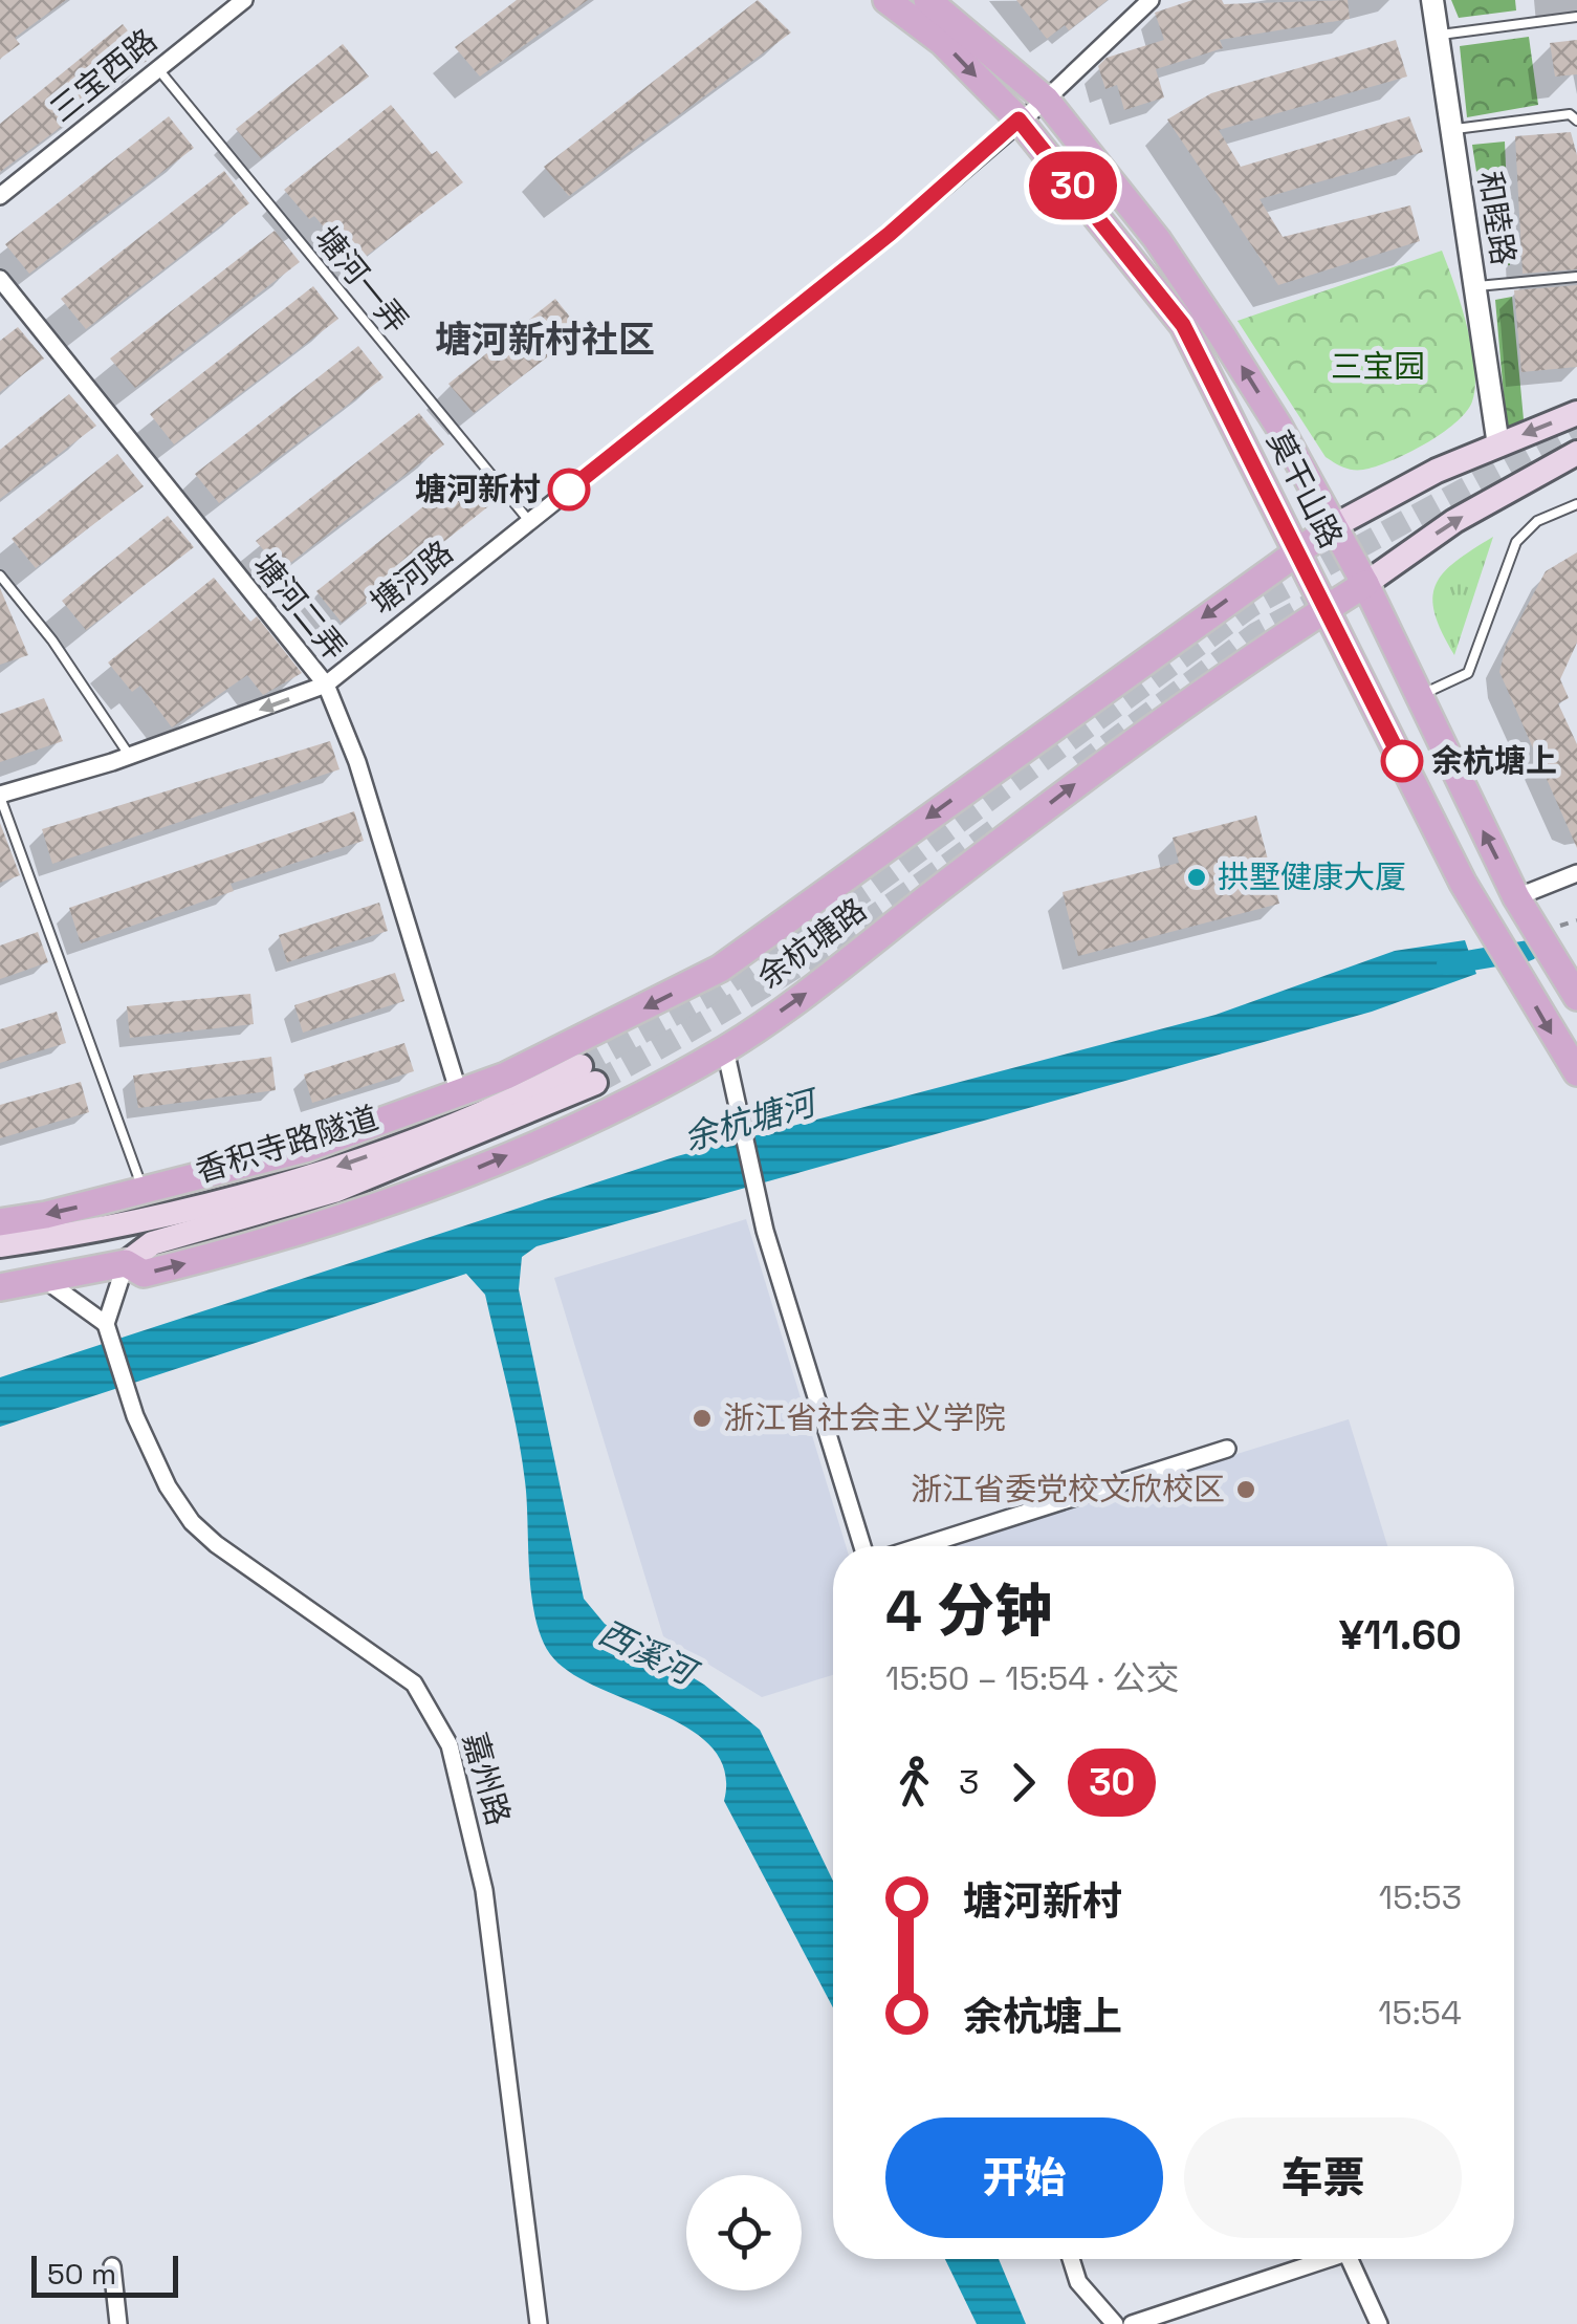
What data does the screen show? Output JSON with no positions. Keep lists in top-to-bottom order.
{
  "streets": {
    "main road": ["莫干山路", "余杭塘路", "香积寺路隧道"],
    "street": [
      "三宝西路",
      "和睦路",
      "塘河路",
      "塘河二弄",
      "嘉州路"
    ],
    "lane": ["塘河一弄"]
  },
  "crossings": [
    ["三宝西路", "塘河一弄"],
    ["和睦路", "余杭塘路"],
    ["塘河一弄", "塘河路"],
    ["莫干山路", "塘河路"],
    ["莫干山路", "余杭塘路"],
    ["塘河路", "塘河二弄"],
    ["塘河二弄", "余杭塘路"],
    ["余杭塘路", "香积寺路隧道"]
  ],
  "districts": ["塘河新村社区"],
  "water": ["余杭塘河", "西溪河"],
  "parks": ["三宝园"],
  "places": [
    "塘河新村",
    "余杭塘上",
    "拱墅健康大厦",
    "浙江省社会主义学院",
    "浙江省委党校文欣校区"
  ],
  "lines": ["bus line 30"],
  "scale_bar": "50 m",
  "page": {
    "on_map": "30",
    "heading": ["4 分钟", "15:50 – 15:54 · 公交", "¥11.60"],
    "legs": ["3", "30"],
    "list": [
      {
        "name": "塘河新村",
        "value": "15:53"
      },
      {
        "name": "余杭塘上",
        "value": "15:54"
      }
    ],
    "buttons": ["开始", "车票"],
    "scale": "50 m"
  }
}
